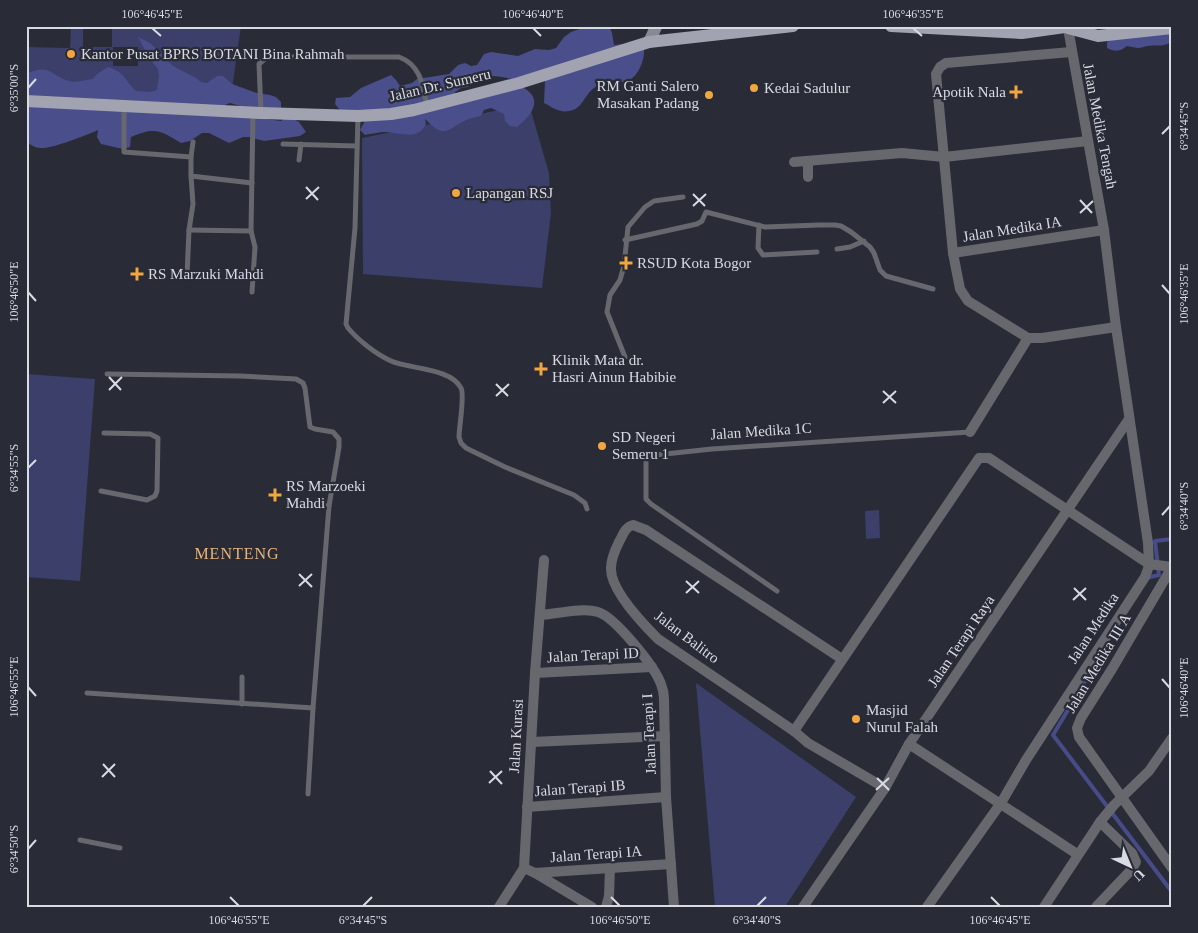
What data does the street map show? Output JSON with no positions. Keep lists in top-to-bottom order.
{
  "streets": {
    "main road": ["Jalan Dr. Sumeru"],
    "street": [
      "Jalan Medika Tengah",
      "Jalan Medika IA",
      "Jalan Medika 1C",
      "Jalan Medika",
      "Jalan Balitro",
      "Jalan Terapi Raya",
      "Jalan Terapi ID",
      "Jalan Medika III A",
      "Jalan Terapi I",
      "Jalan Kurasi",
      "Jalan Terapi IB",
      "Jalan Terapi IA"
    ]
  },
  "crossings": [
    ["Jalan Medika Tengah", "Jalan Medika IA"],
    ["Jalan Medika Tengah", "Jalan Medika"],
    ["Jalan Medika IA", "Jalan Medika 1C"],
    ["Jalan Medika", "Jalan Terapi Raya"],
    ["Jalan Medika", "Jalan Medika III A"],
    ["Jalan Terapi ID", "Jalan Terapi I"],
    ["Jalan Terapi ID", "Jalan Kurasi"],
    ["Jalan Terapi I", "Jalan Kurasi"],
    ["Jalan Terapi I", "Jalan Terapi IB"],
    ["Jalan Terapi I", "Jalan Terapi IA"],
    ["Jalan Kurasi", "Jalan Terapi IB"],
    ["Jalan Kurasi", "Jalan Terapi IA"]
  ],
  "districts": ["MENTENG"],
  "places": {
    "other": [
      "Kantor Pusat BPRS BOTANI Bina Rahmah",
      "Kedai Sadulur",
      "RM Ganti Salero Masakan Padang",
      "Lapangan RSJ",
      "SD Negeri Semeru 1",
      "Masjid Nurul Falah"
    ],
    "health": [
      "Apotik Nala",
      "RSUD Kota Bogor",
      "RS Marzuki Mahdi",
      "Klinik Mata dr. Hasri Ainun Habibie",
      "RS Marzoeki Mahdi"
    ]
  },
  "north": "bottom right",
  "coordinates": [
    "106°46'45\"E",
    "106°46'40\"E",
    "106°46'35\"E",
    "6°35'00\"S",
    "6°34'45\"S",
    "106°46'50\"E",
    "6°34'55\"S",
    "6°34'40\"S",
    "106°46'55\"E",
    "6°34'50\"S"
  ]
}
